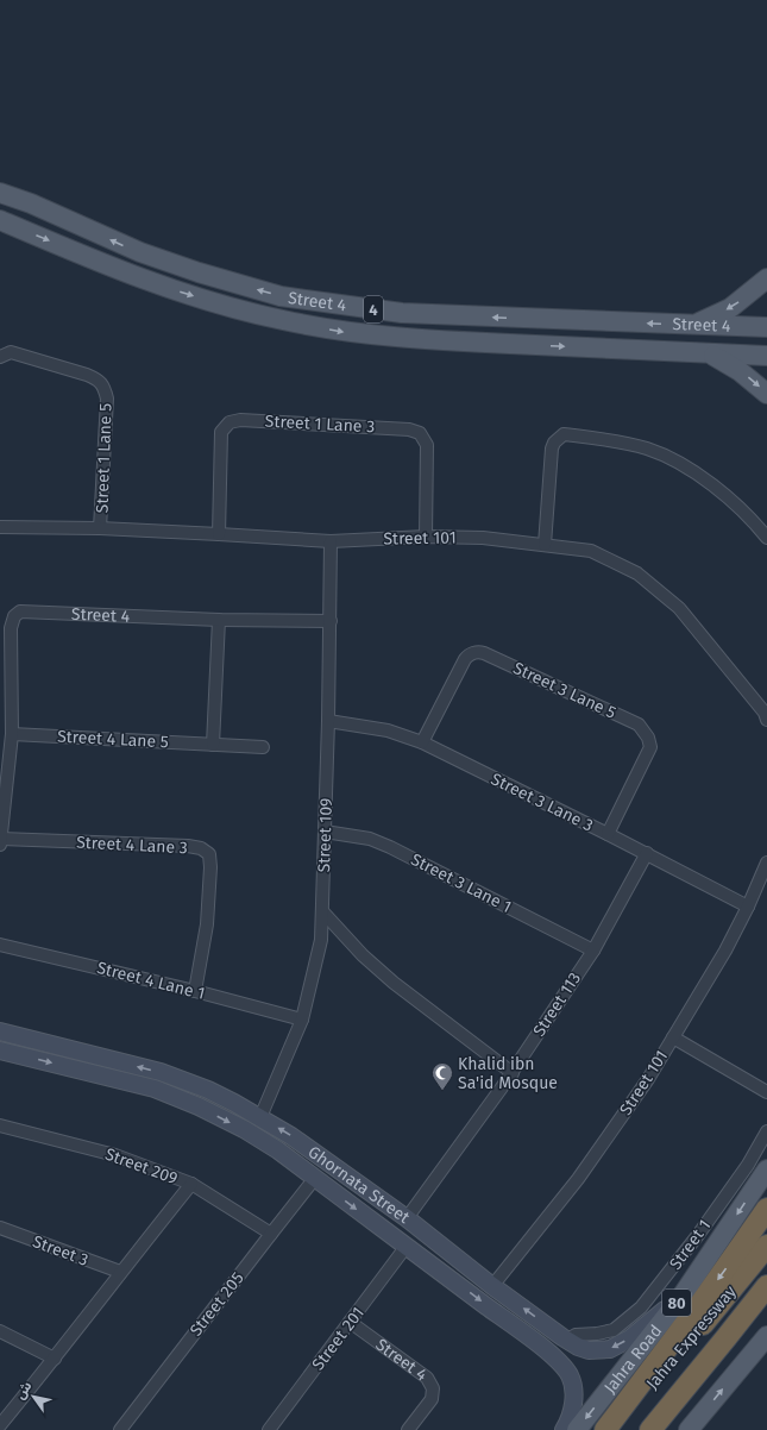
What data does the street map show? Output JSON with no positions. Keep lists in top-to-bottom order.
{
  "streets": {
    "highway": ["80", "Jahra Expressway"],
    "main road": ["Street 4", "4", "Jahra Road"],
    "street": [
      "Street 1 Lane 3",
      "Street 1 Lane 5",
      "Street 101",
      "Street 3 Lane 5",
      "Street 4 Lane 5",
      "Street 3 Lane 3",
      "Street 109",
      "Street 4 Lane 3",
      "Street 3 Lane 1",
      "Street 4 Lane 1",
      "Street 113",
      "Street 209",
      "Ghornata Street",
      "Street 1",
      "Street 3",
      "Street 205",
      "Street 201"
    ]
  },
  "crossings": [
    ["Street 4", "Street 4 Lane 5"],
    ["Street 4", "Street 109"],
    ["Street 4", "Street 201"],
    ["Street 1 Lane 3", "Street 101"],
    ["Street 1 Lane 5", "Street 101"],
    ["Street 101", "Street 3 Lane 3"],
    ["Street 101", "Street 109"],
    ["Street 101", "Ghornata Street"],
    ["Street 3 Lane 5", "Street 3 Lane 3"],
    ["Street 3 Lane 3", "Street 109"],
    ["Street 3 Lane 3", "Street 113"],
    ["Street 109", "Street 3 Lane 1"],
    ["Street 109", "Street 4 Lane 1"],
    ["Street 109", "Ghornata Street"],
    ["Street 4 Lane 3", "Street 4 Lane 1"],
    ["Street 3 Lane 1", "Street 113"],
    ["Street 113", "Ghornata Street"],
    ["Street 209", "Street 205"],
    ["Ghornata Street", "Street 1"],
    ["Ghornata Street", "Street 205"],
    ["Ghornata Street", "Street 201"],
    ["Ghornata Street", "Jahra Road"]
  ],
  "places": {
    "mosque": ["Khalid ibn Sa'id Mosque"]
  },
  "north": "top left"
}
